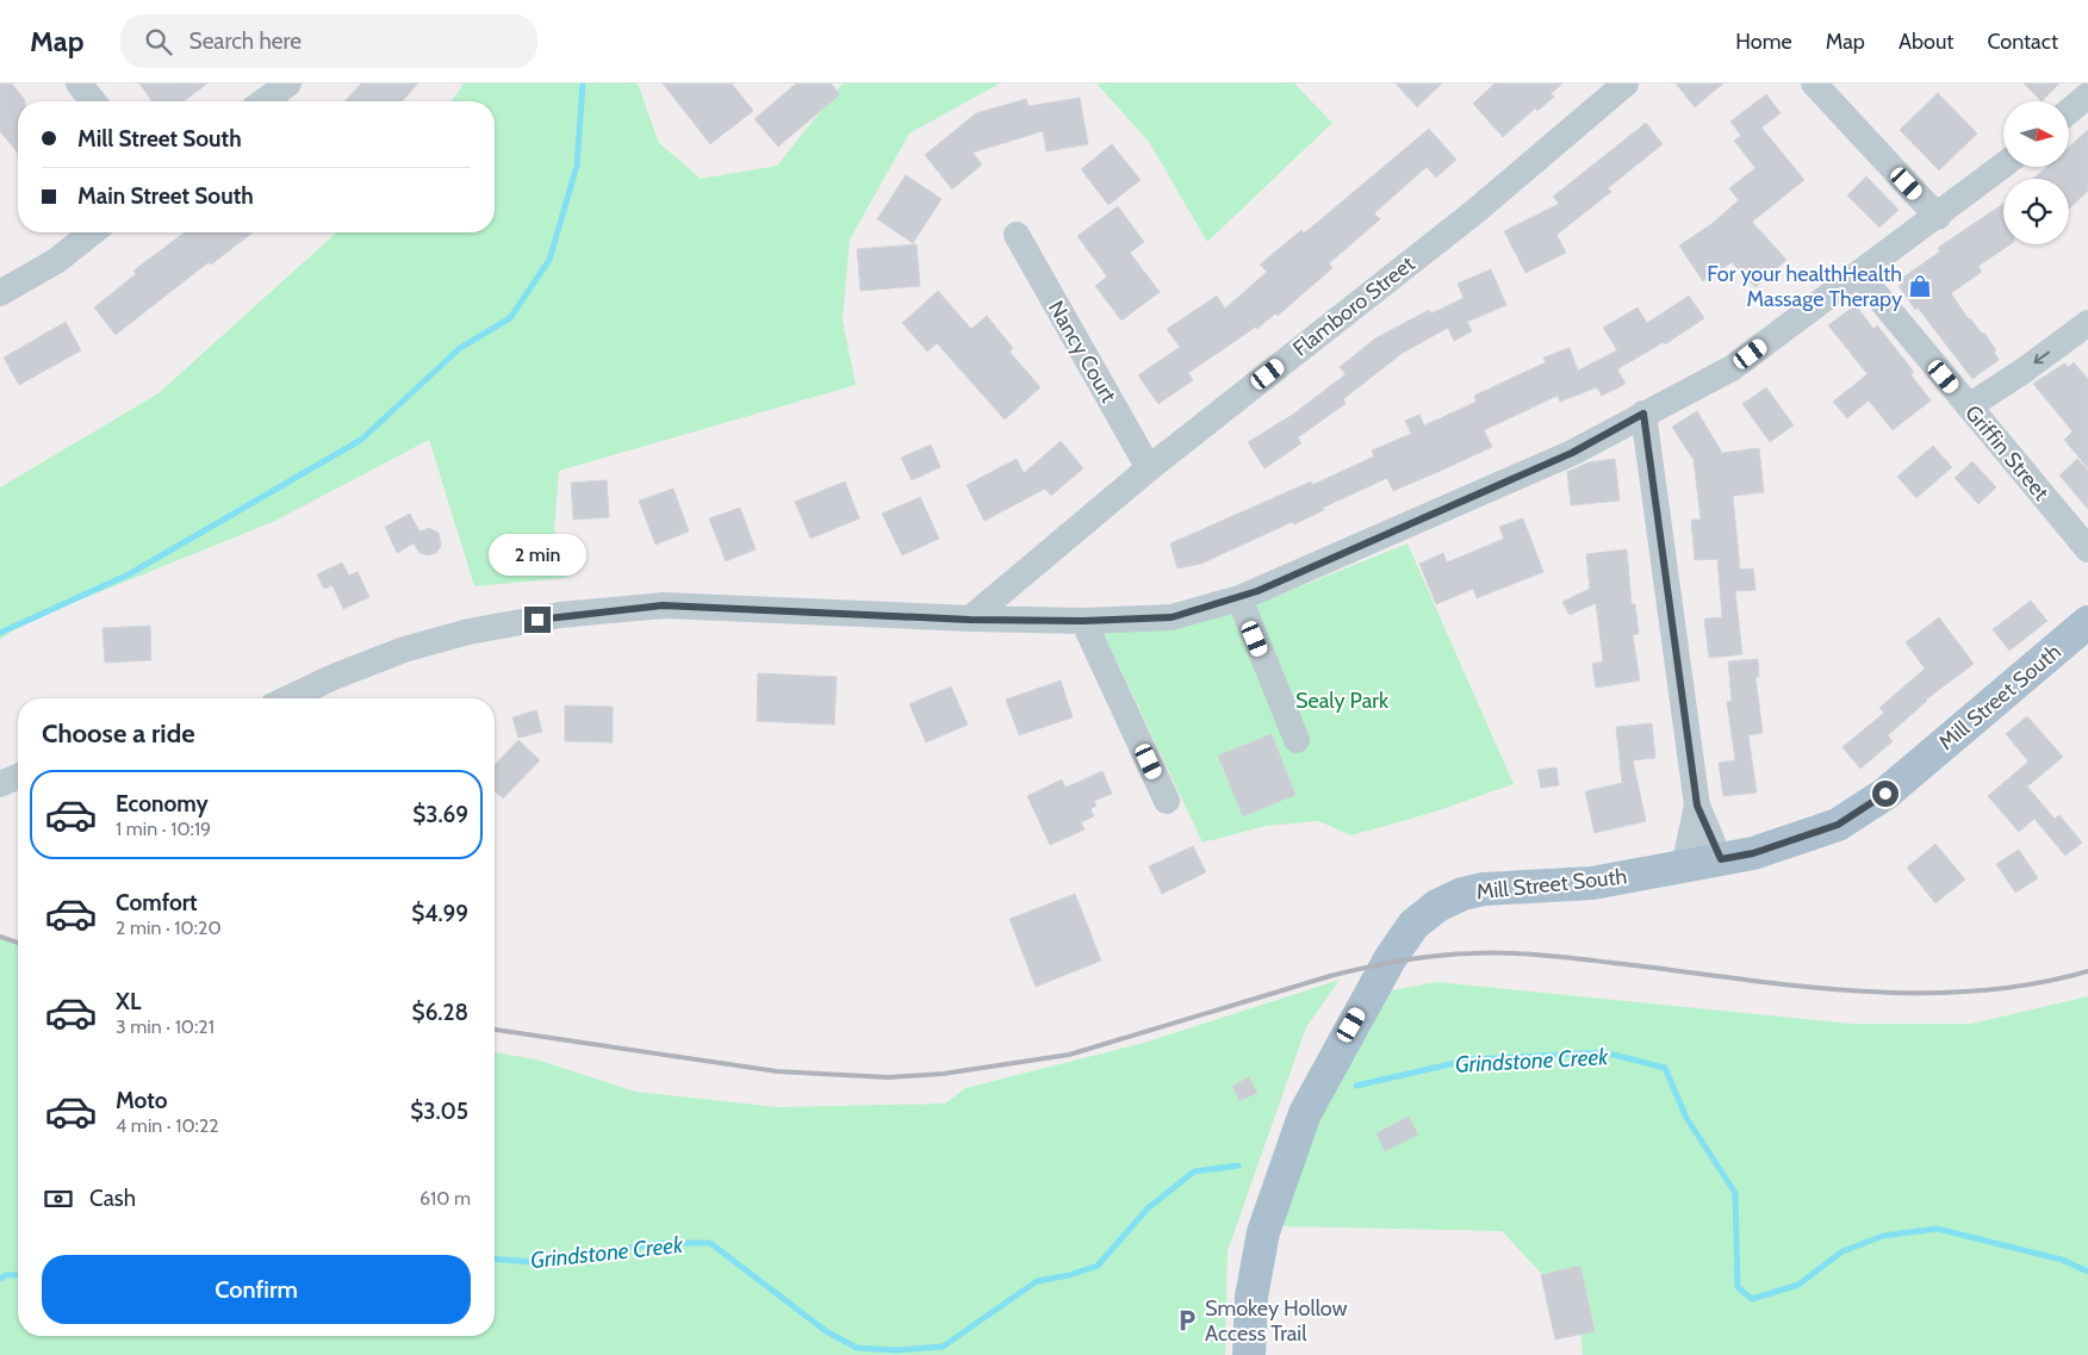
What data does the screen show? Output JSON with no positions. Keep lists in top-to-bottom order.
{
  "streets": {
    "main road": ["Mill Street South"],
    "street": ["Flamboro Street", "Nancy Court", "Griffin Street"]
  },
  "crossings": [
    ["Flamboro Street", "Nancy Court"]
  ],
  "water": ["Grindstone Creek"],
  "parks": ["Sealy Park"],
  "places": {
    "shop": ["For your healthHealth Massage Therapy"],
    "parking": ["Smokey Hollow Access Trail"]
  },
  "north": "right",
  "page": {
    "header": "Map",
    "search": "Search here",
    "nav": [
      "Home",
      "Map",
      "About",
      "Contact"
    ],
    "banner": ["Mill Street South", "Main Street South"],
    "bubble": "2 min",
    "heading": "Choose a ride",
    "list": [
      {
        "name": "Economy",
        "note": "1 min · 10:19",
        "value": "$3.69"
      },
      {
        "name": "Comfort",
        "note": "2 min · 10:20",
        "value": "$4.99"
      },
      {
        "name": "XL",
        "note": "3 min · 10:21",
        "value": "$6.28"
      },
      {
        "name": "Moto",
        "note": "4 min · 10:22",
        "value": "$3.05"
      }
    ],
    "pay": ["Cash", "610 m"],
    "buttons": "Confirm"
  }
}
